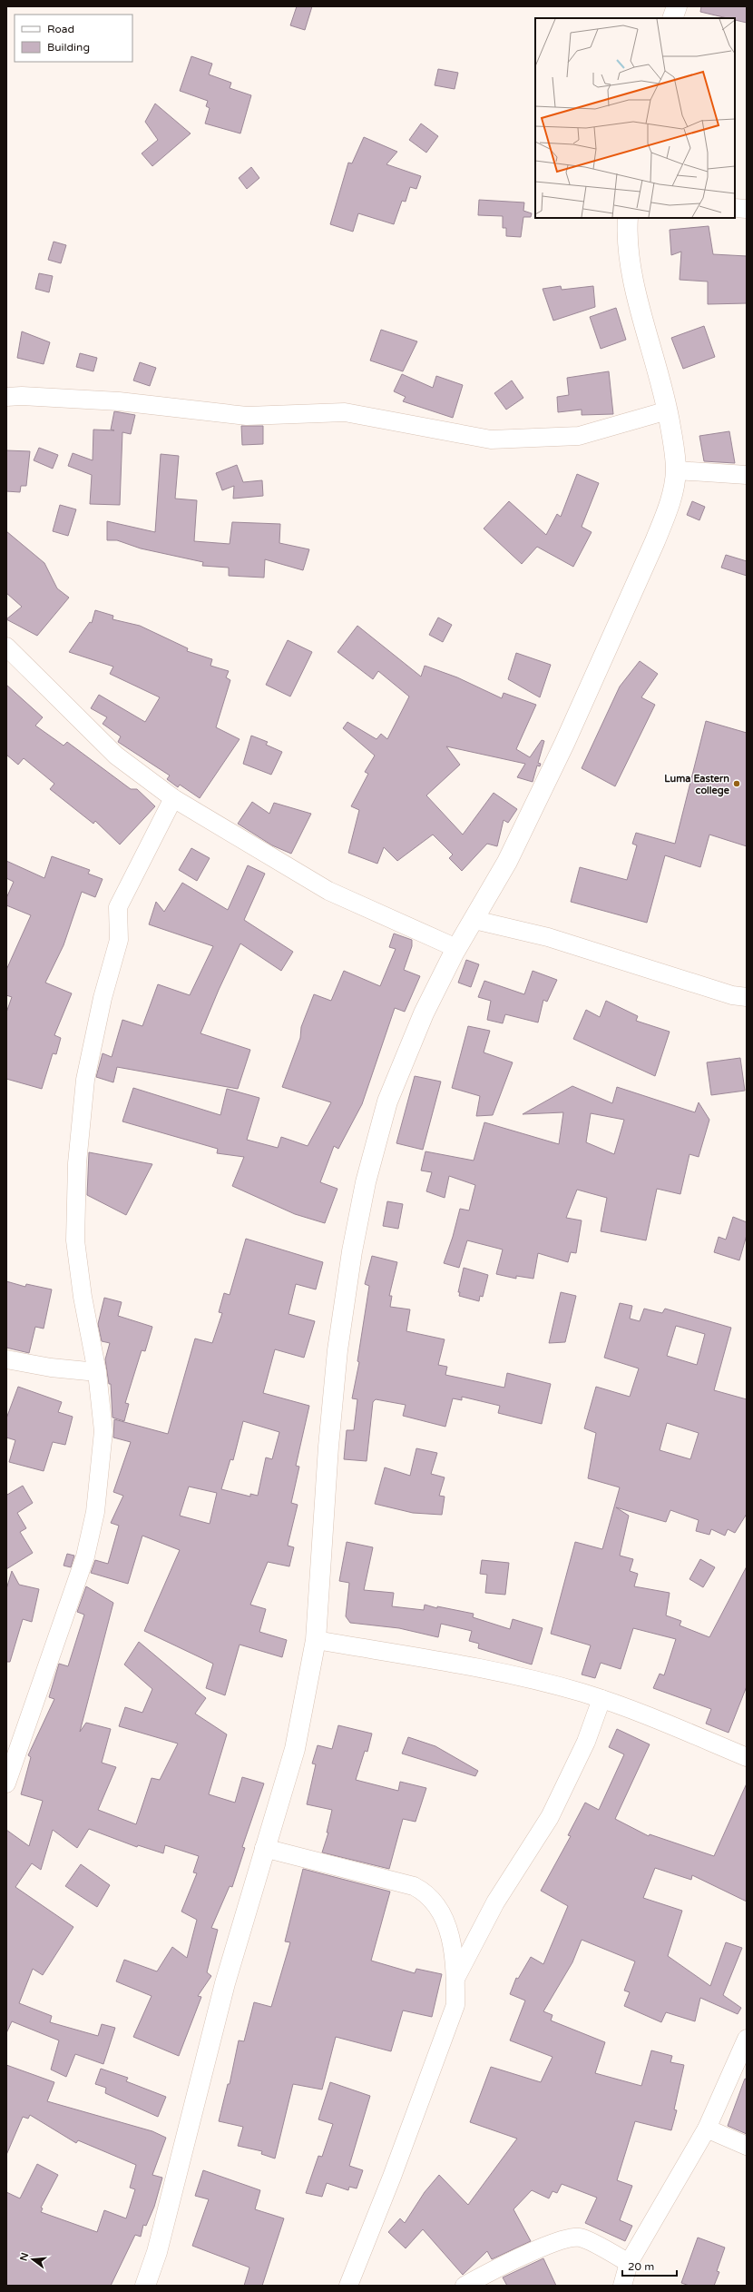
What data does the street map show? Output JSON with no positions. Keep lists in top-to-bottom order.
{
  "places": ["Luma Eastern college"],
  "legend": ["Road", "Building"],
  "scale_bar": "20 m",
  "north": "left"
}
